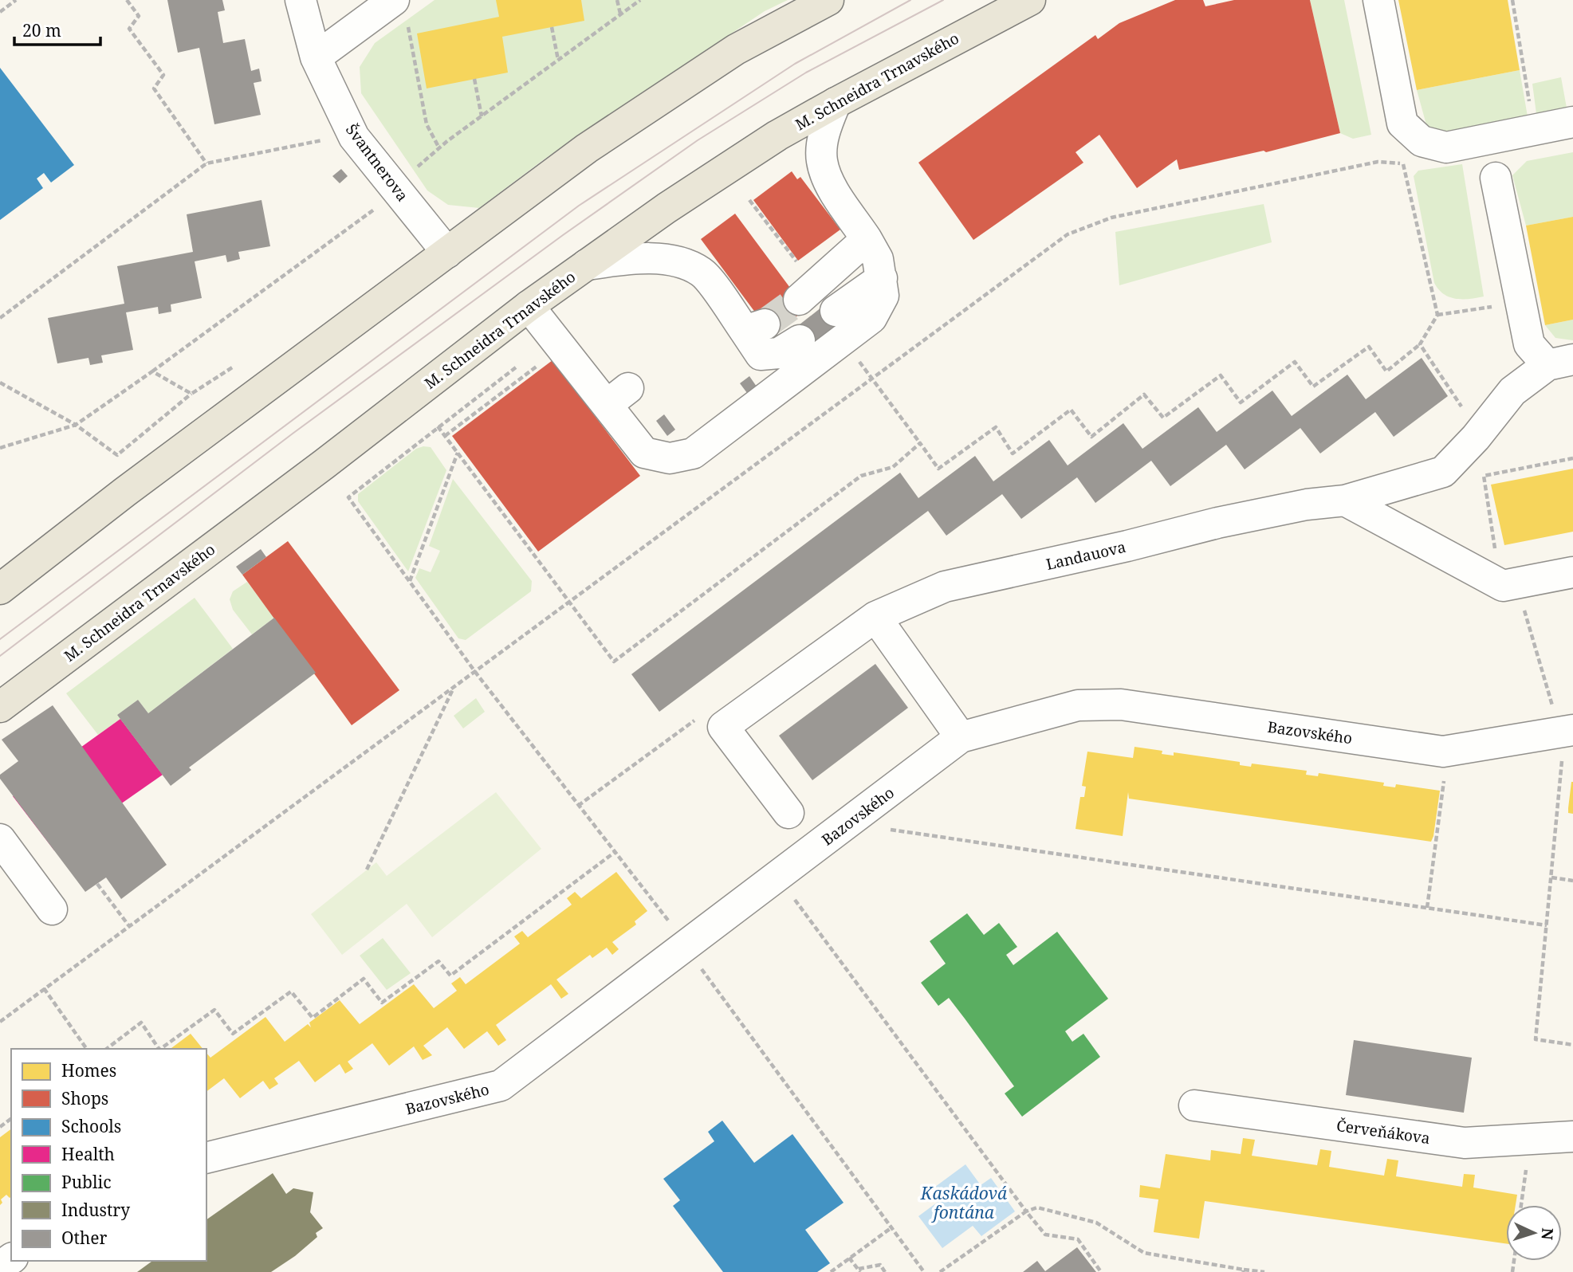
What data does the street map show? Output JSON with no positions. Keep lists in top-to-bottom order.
{
  "streets": {
    "main road": ["M. Schneidra Trnavského"],
    "street": [
      "Švantnerova",
      "Landauova",
      "Bazovského",
      "Červeňákova"
    ]
  },
  "water": ["Kaskádová fontána"],
  "legend": [
    "Homes",
    "Shops",
    "Schools",
    "Health",
    "Public",
    "Industry",
    "Other"
  ],
  "scale_bar": "20 m",
  "north": "right"
}
